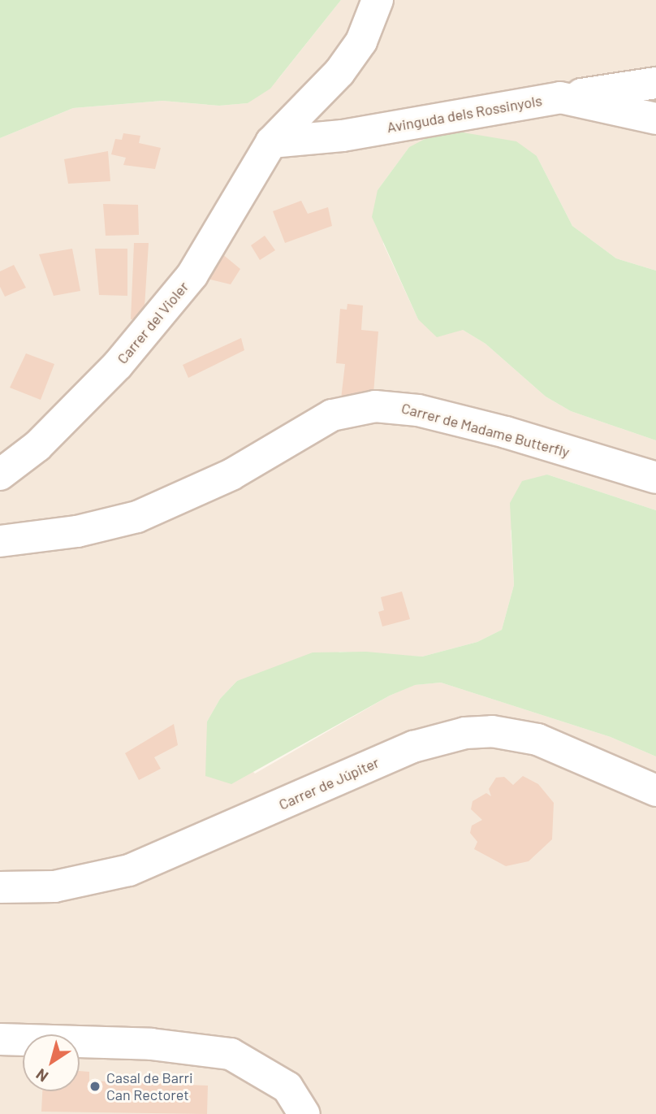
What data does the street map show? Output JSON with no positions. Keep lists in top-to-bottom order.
{
  "streets": {
    "street": [
      "Avinguda dels Rossinyols",
      "Carrer del Violer",
      "Carrer de Madame Butterfly",
      "Carrer de Júpiter"
    ]
  },
  "crossings": [
    ["Avinguda dels Rossinyols", "Carrer del Violer"]
  ],
  "places": ["Casal de Barri Can Rectoret"],
  "north": "bottom left"
}
